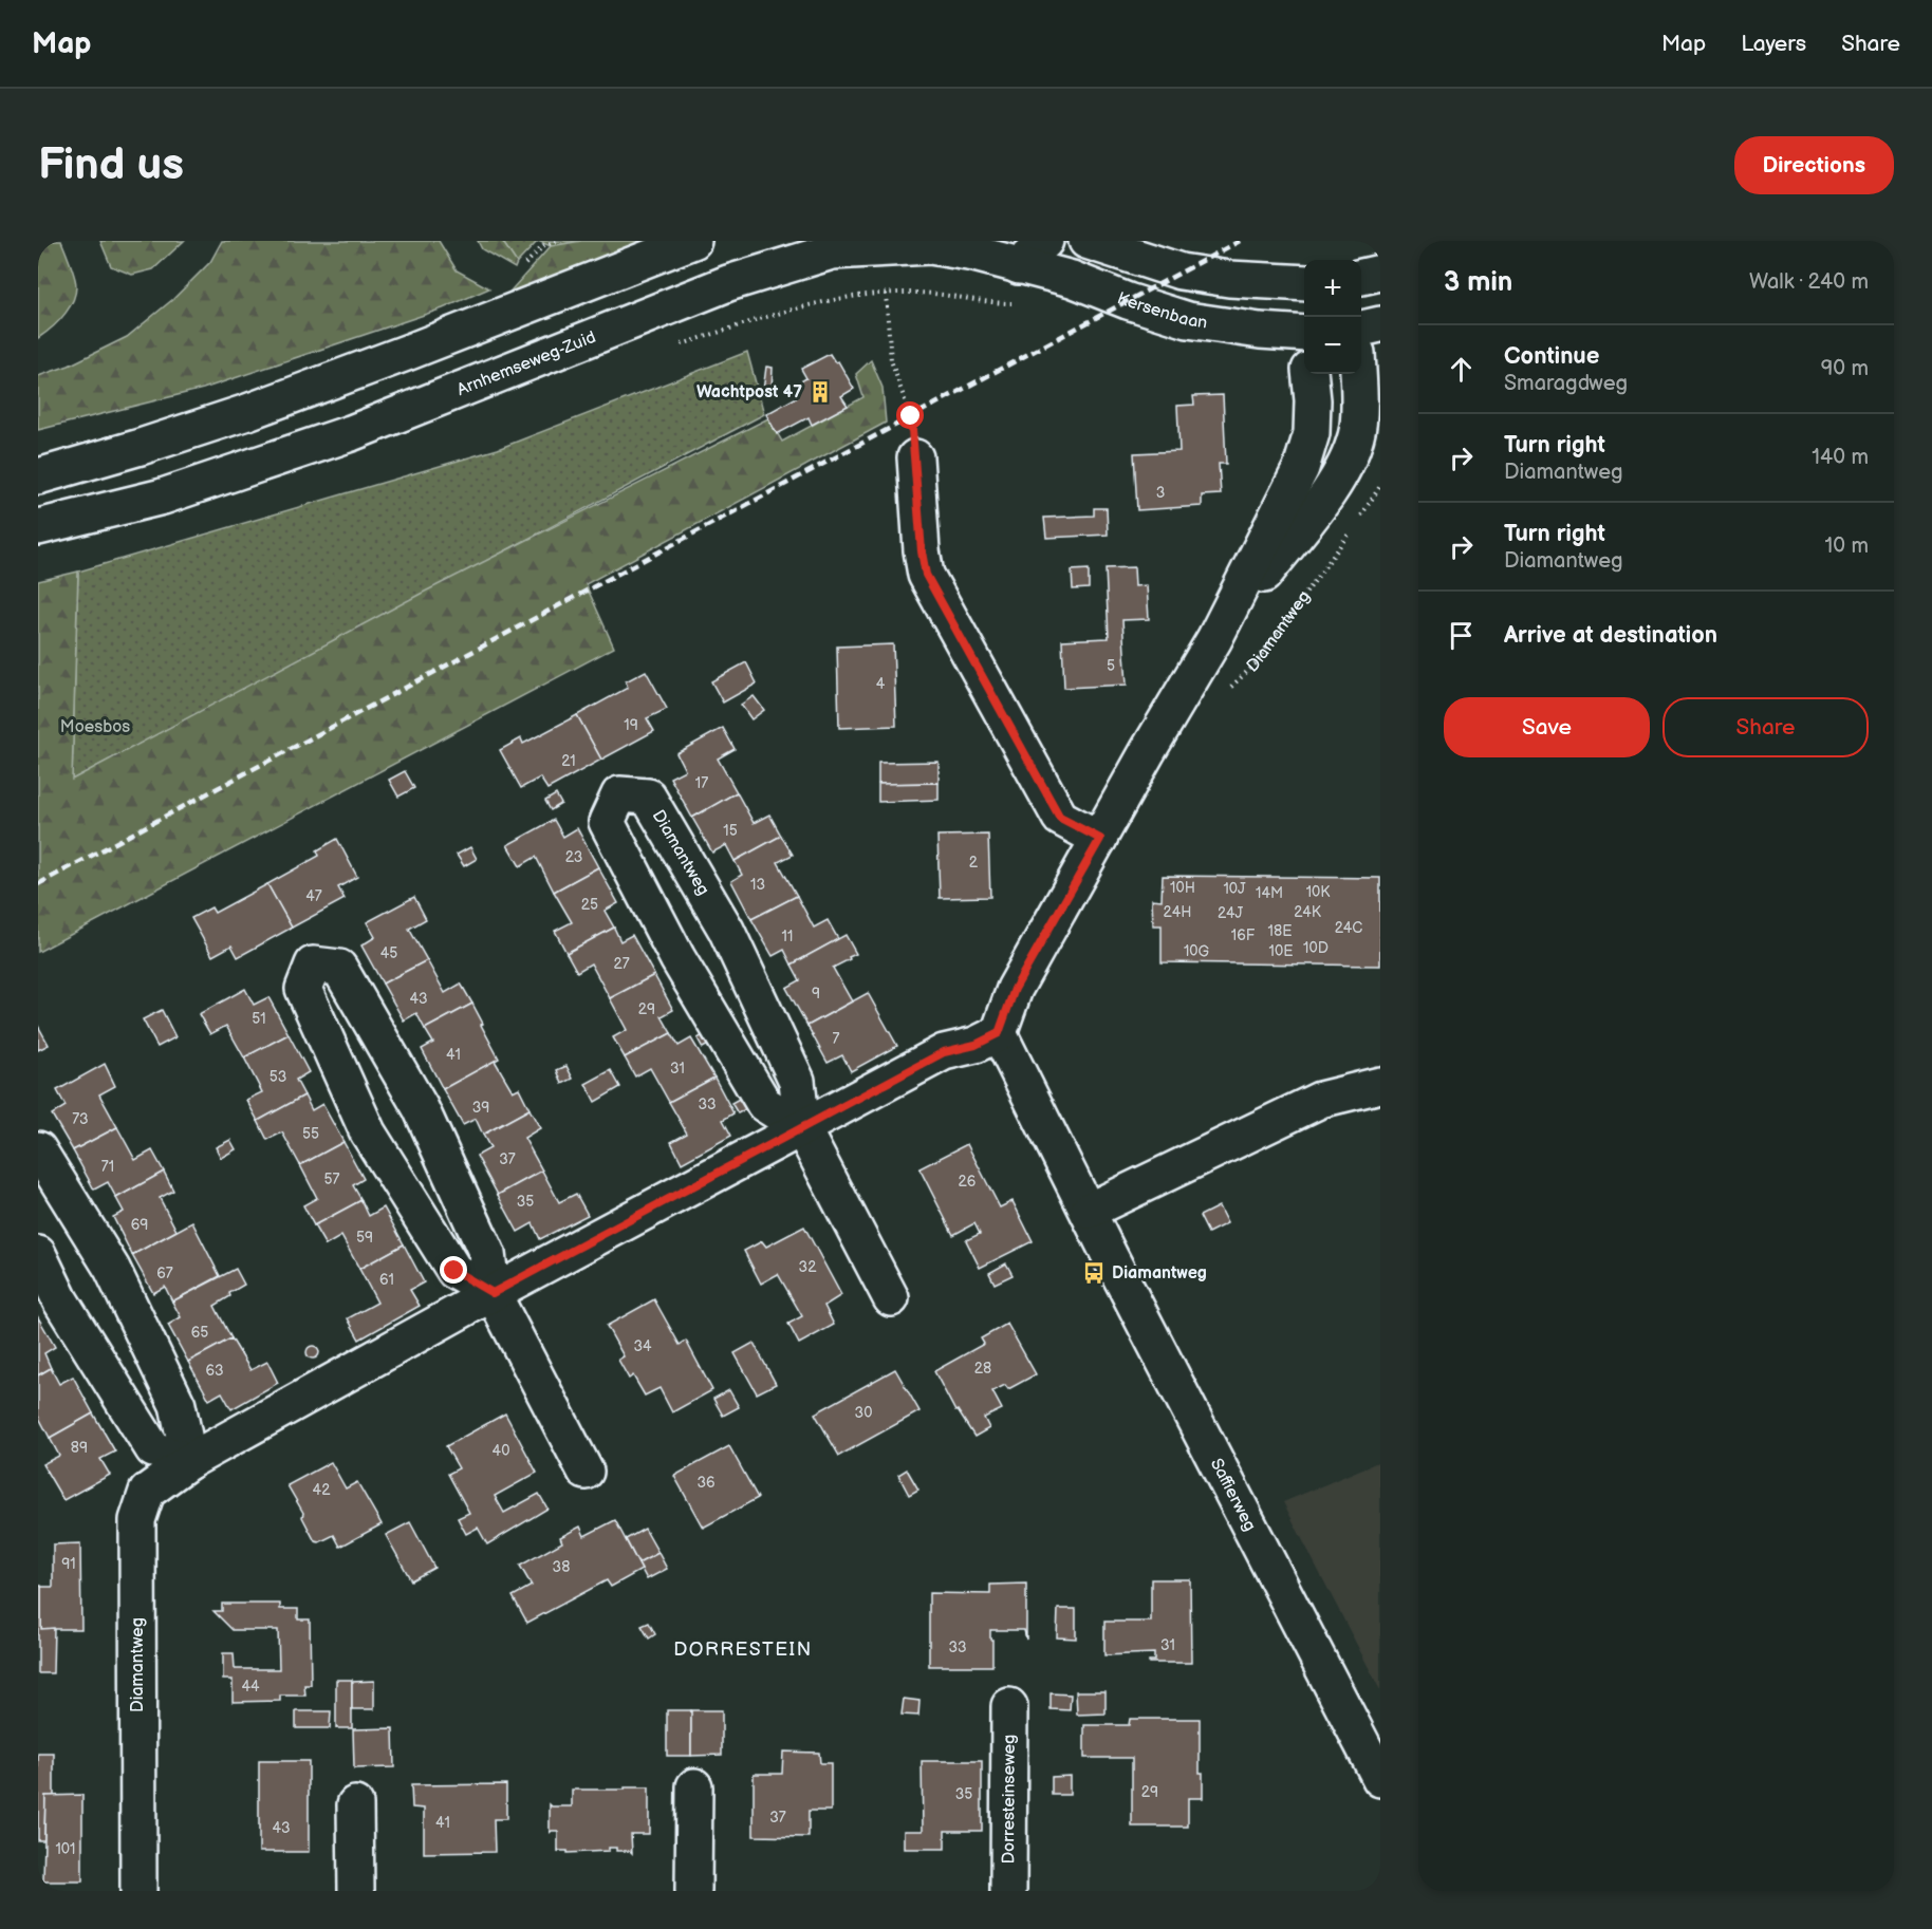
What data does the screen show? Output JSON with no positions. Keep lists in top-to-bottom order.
{
  "streets": {
    "street": [
      "Kersenbaan",
      "Arnhemseweg-Zuid",
      "Diamantweg",
      "Saffierweg",
      "Dorresteinseweg"
    ]
  },
  "crossings": [
    ["Kersenbaan", "Arnhemseweg-Zuid"],
    ["Diamantweg", "Saffierweg"]
  ],
  "districts": ["DORRESTEIN"],
  "parks": ["Moesbos"],
  "places": {
    "building": ["Wachtpost 47"],
    "bus stop": ["Diamantweg"]
  },
  "house_numbers": [
    "3",
    "5",
    "4",
    "19",
    "21",
    "17",
    "15",
    "23",
    "2",
    "13",
    "10H",
    "10J",
    "10K",
    "14M",
    "47",
    "25",
    "24H",
    "24K",
    "24J",
    "24C",
    "18E",
    "16F",
    "11",
    "10D",
    "10G",
    "10E",
    "45",
    "27",
    "9",
    "43",
    "29",
    "51",
    "7",
    "41",
    "31",
    "53",
    "33",
    "39",
    "73",
    "55",
    "37",
    "71",
    "57",
    "26",
    "35",
    "69",
    "59",
    "32",
    "67",
    "61",
    "65",
    "34",
    "28",
    "63",
    "30",
    "89",
    "40",
    "36",
    "42",
    "91",
    "38",
    "31",
    "33",
    "44",
    "29",
    "35",
    "37",
    "41",
    "43",
    "101"
  ],
  "page": {
    "header": "Map",
    "nav": ["Map", "Layers", "Share"],
    "buttons": [
      "Directions",
      ["Save", "Share"]
    ],
    "title": "Find us",
    "heading": ["3 min", "Walk · 240 m"],
    "map_buttons": ["+", "−"],
    "list": [
      ["Continue", "Smaragdweg", "90 m"],
      ["Turn right", "Diamantweg", "140 m"],
      ["Turn right", "Diamantweg", "10 m"],
      "Arrive at destination"
    ]
  }
}
